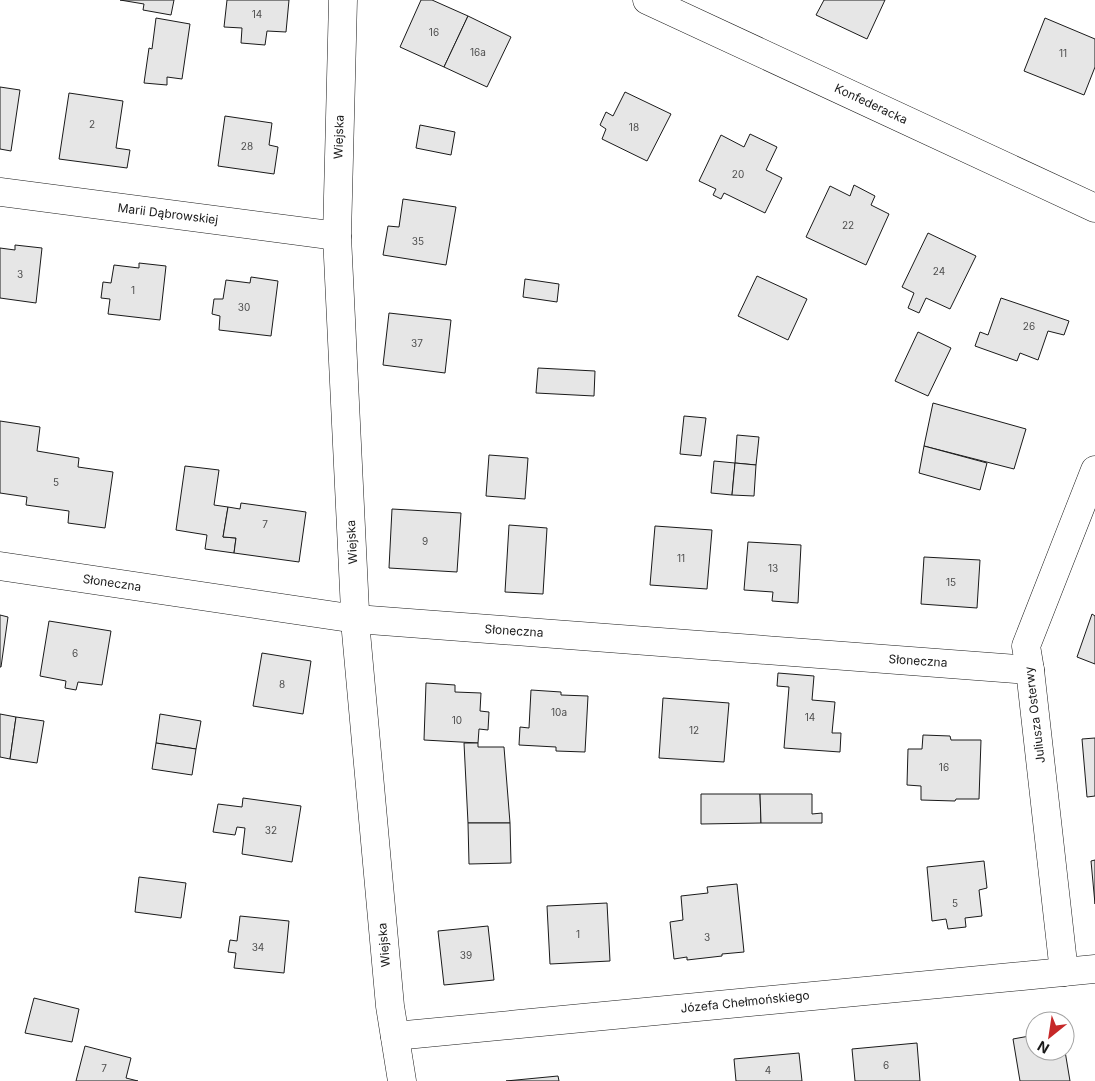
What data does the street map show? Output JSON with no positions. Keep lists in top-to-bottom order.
{
  "streets": {
    "street": [
      "Konfederacka",
      "Wiejska",
      "Marii Dąbrowskiej",
      "Słoneczna",
      "Juliusza Osterwy",
      "Józefa Chełmońskiego"
    ]
  },
  "crossings": [
    ["Wiejska", "Marii Dąbrowskiej"],
    ["Wiejska", "Słoneczna"],
    ["Wiejska", "Józefa Chełmońskiego"],
    ["Słoneczna", "Juliusza Osterwy"],
    ["Juliusza Osterwy", "Józefa Chełmońskiego"]
  ],
  "house_numbers": [
    "14",
    "16",
    "16a",
    "11",
    "2",
    "18",
    "28",
    "20",
    "22",
    "35",
    "24",
    "3",
    "1",
    "30",
    "26",
    "37",
    "5",
    "7",
    "9",
    "11",
    "13",
    "15",
    "6",
    "8",
    "10a",
    "14",
    "10",
    "12",
    "16",
    "32",
    "5",
    "1",
    "3",
    "34",
    "39",
    "6",
    "7",
    "4"
  ],
  "north": "bottom left"
}
